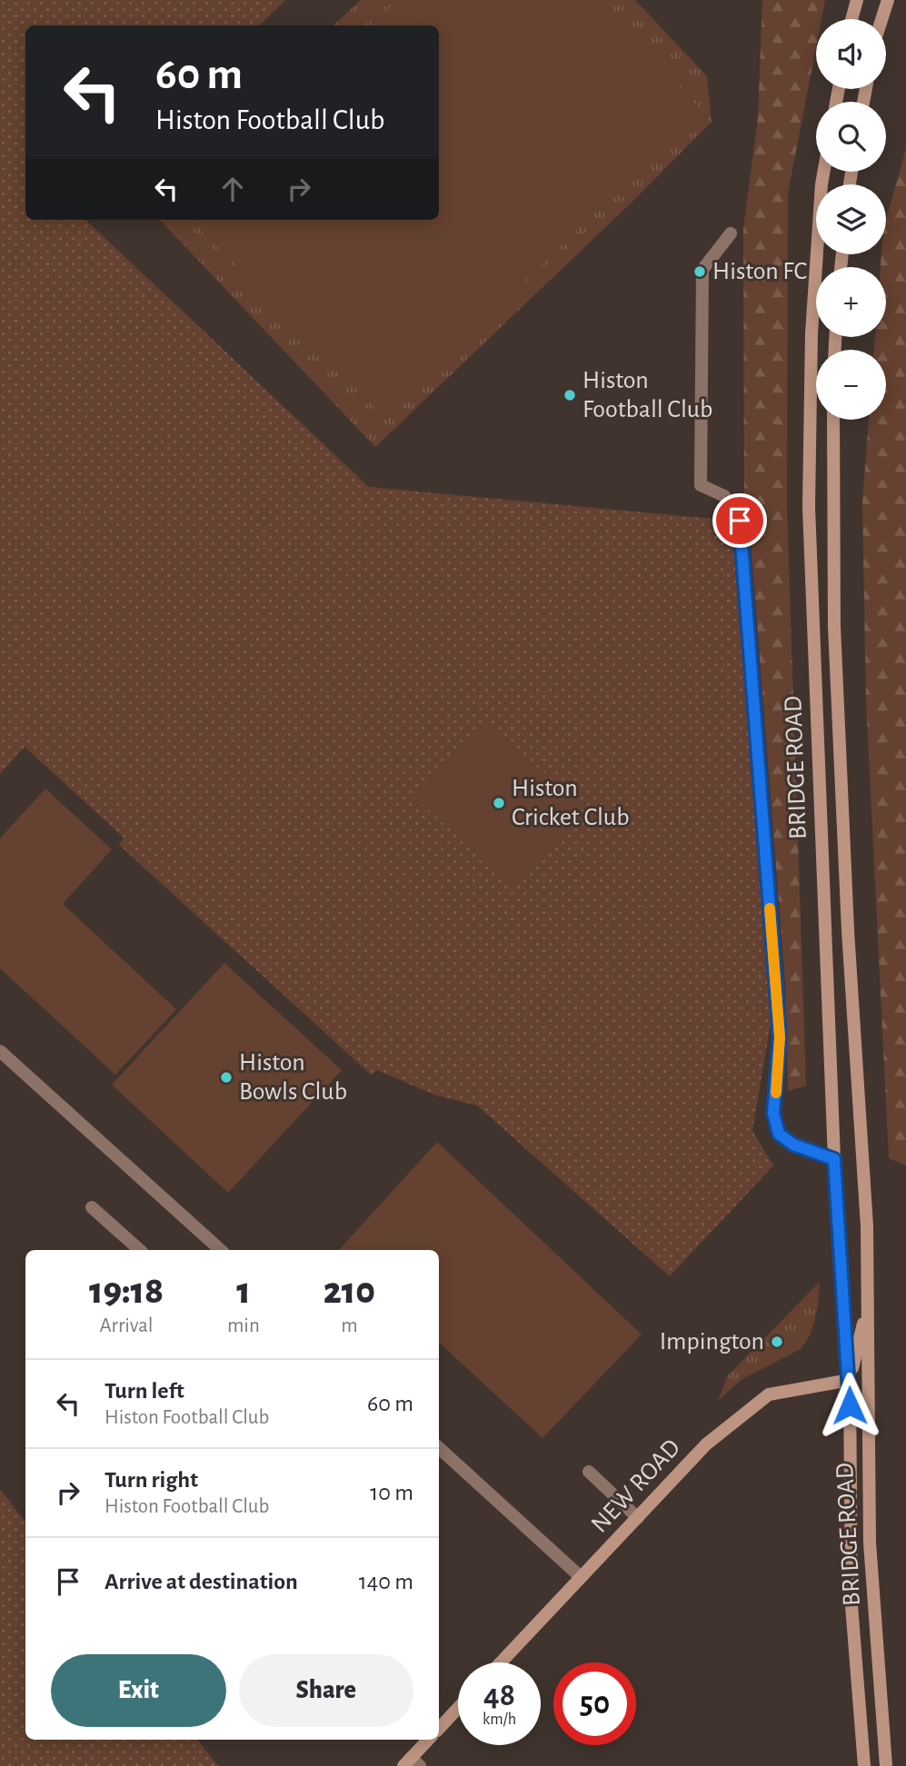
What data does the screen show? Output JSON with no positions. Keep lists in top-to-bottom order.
{
  "streets": {
    "main road": ["BRIDGE ROAD", "NEW ROAD"]
  },
  "crossings": [
    ["BRIDGE ROAD", "NEW ROAD"]
  ],
  "places": [
    "Histon FC",
    "Histon Football Club",
    "Histon Cricket Club",
    "Histon Bowls Club",
    "Impington"
  ],
  "page": {
    "map_buttons": ["+", "−"],
    "turn": ["60 m", "Histon Football Club"],
    "eta": [
      "19:18",
      "Arrival",
      "1",
      "min",
      "210",
      "m"
    ],
    "list": [
      {
        "name": "Turn left",
        "note": "Histon Football Club",
        "value": "60 m"
      },
      {
        "name": "Turn right",
        "note": "Histon Football Club",
        "value": "10 m"
      },
      {
        "name": "Arrive at destination",
        "value": "140 m"
      }
    ],
    "buttons": ["Exit", "Share"],
    "speed": "48 km/h",
    "limit": "50"
  }
}
